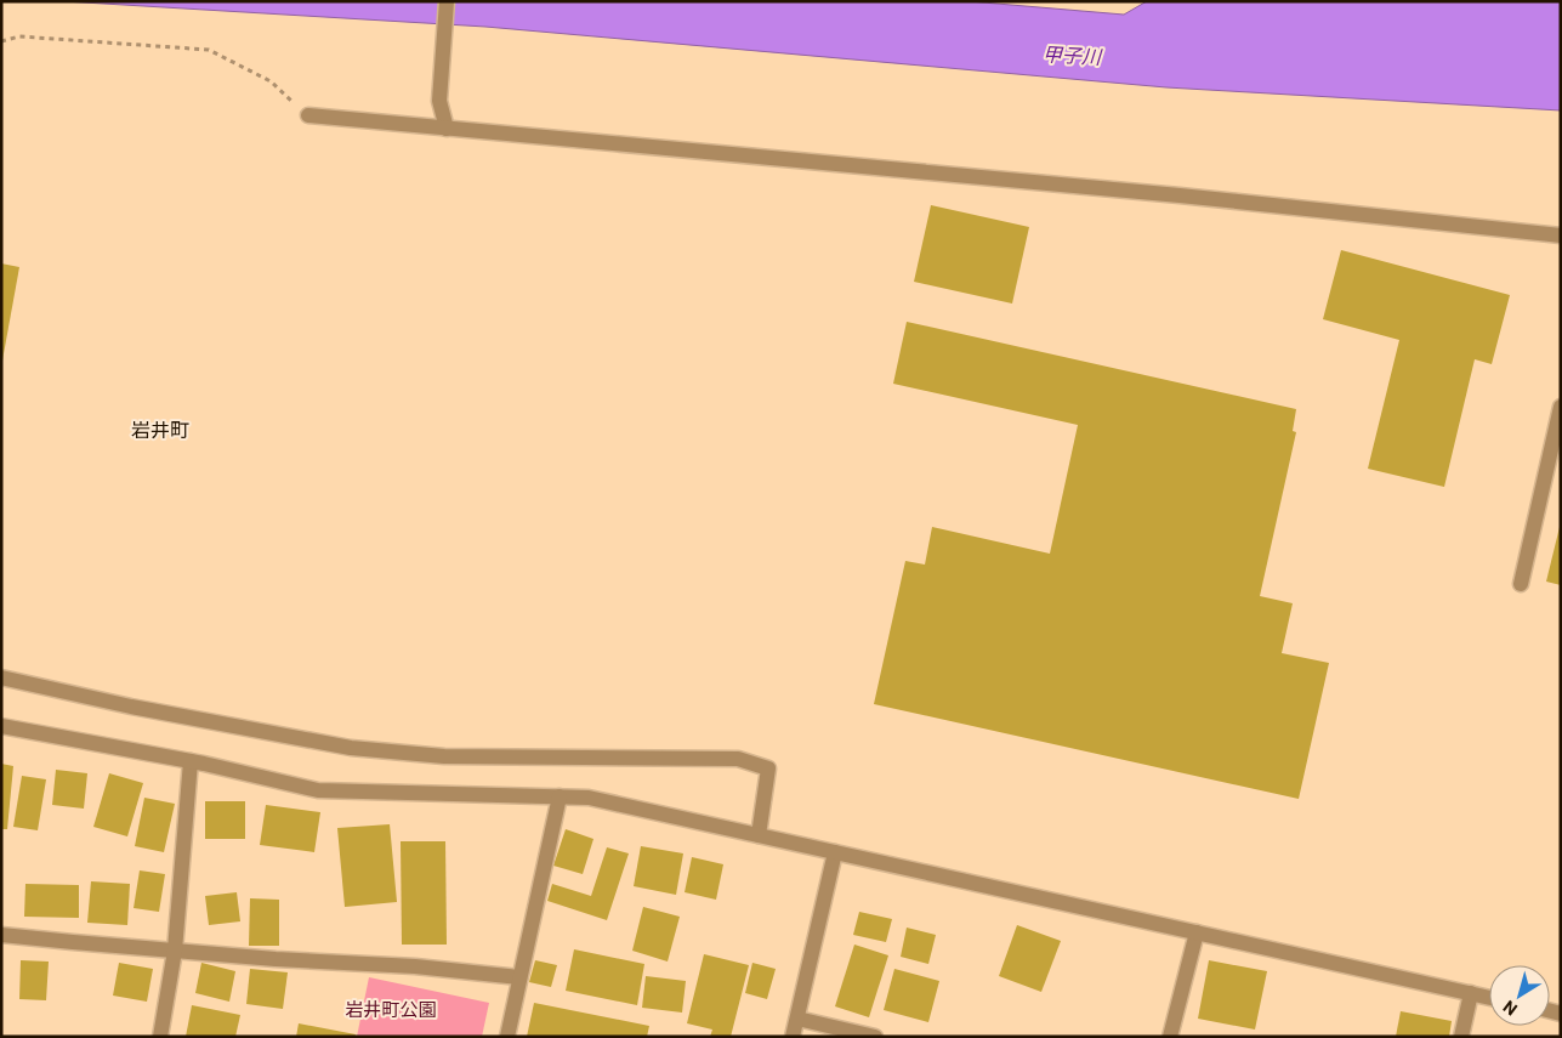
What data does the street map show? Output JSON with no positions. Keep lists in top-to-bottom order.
{
  "districts": ["岩井町"],
  "water": ["甲子川"],
  "parks": ["岩井町公園"],
  "north": "bottom left"
}
